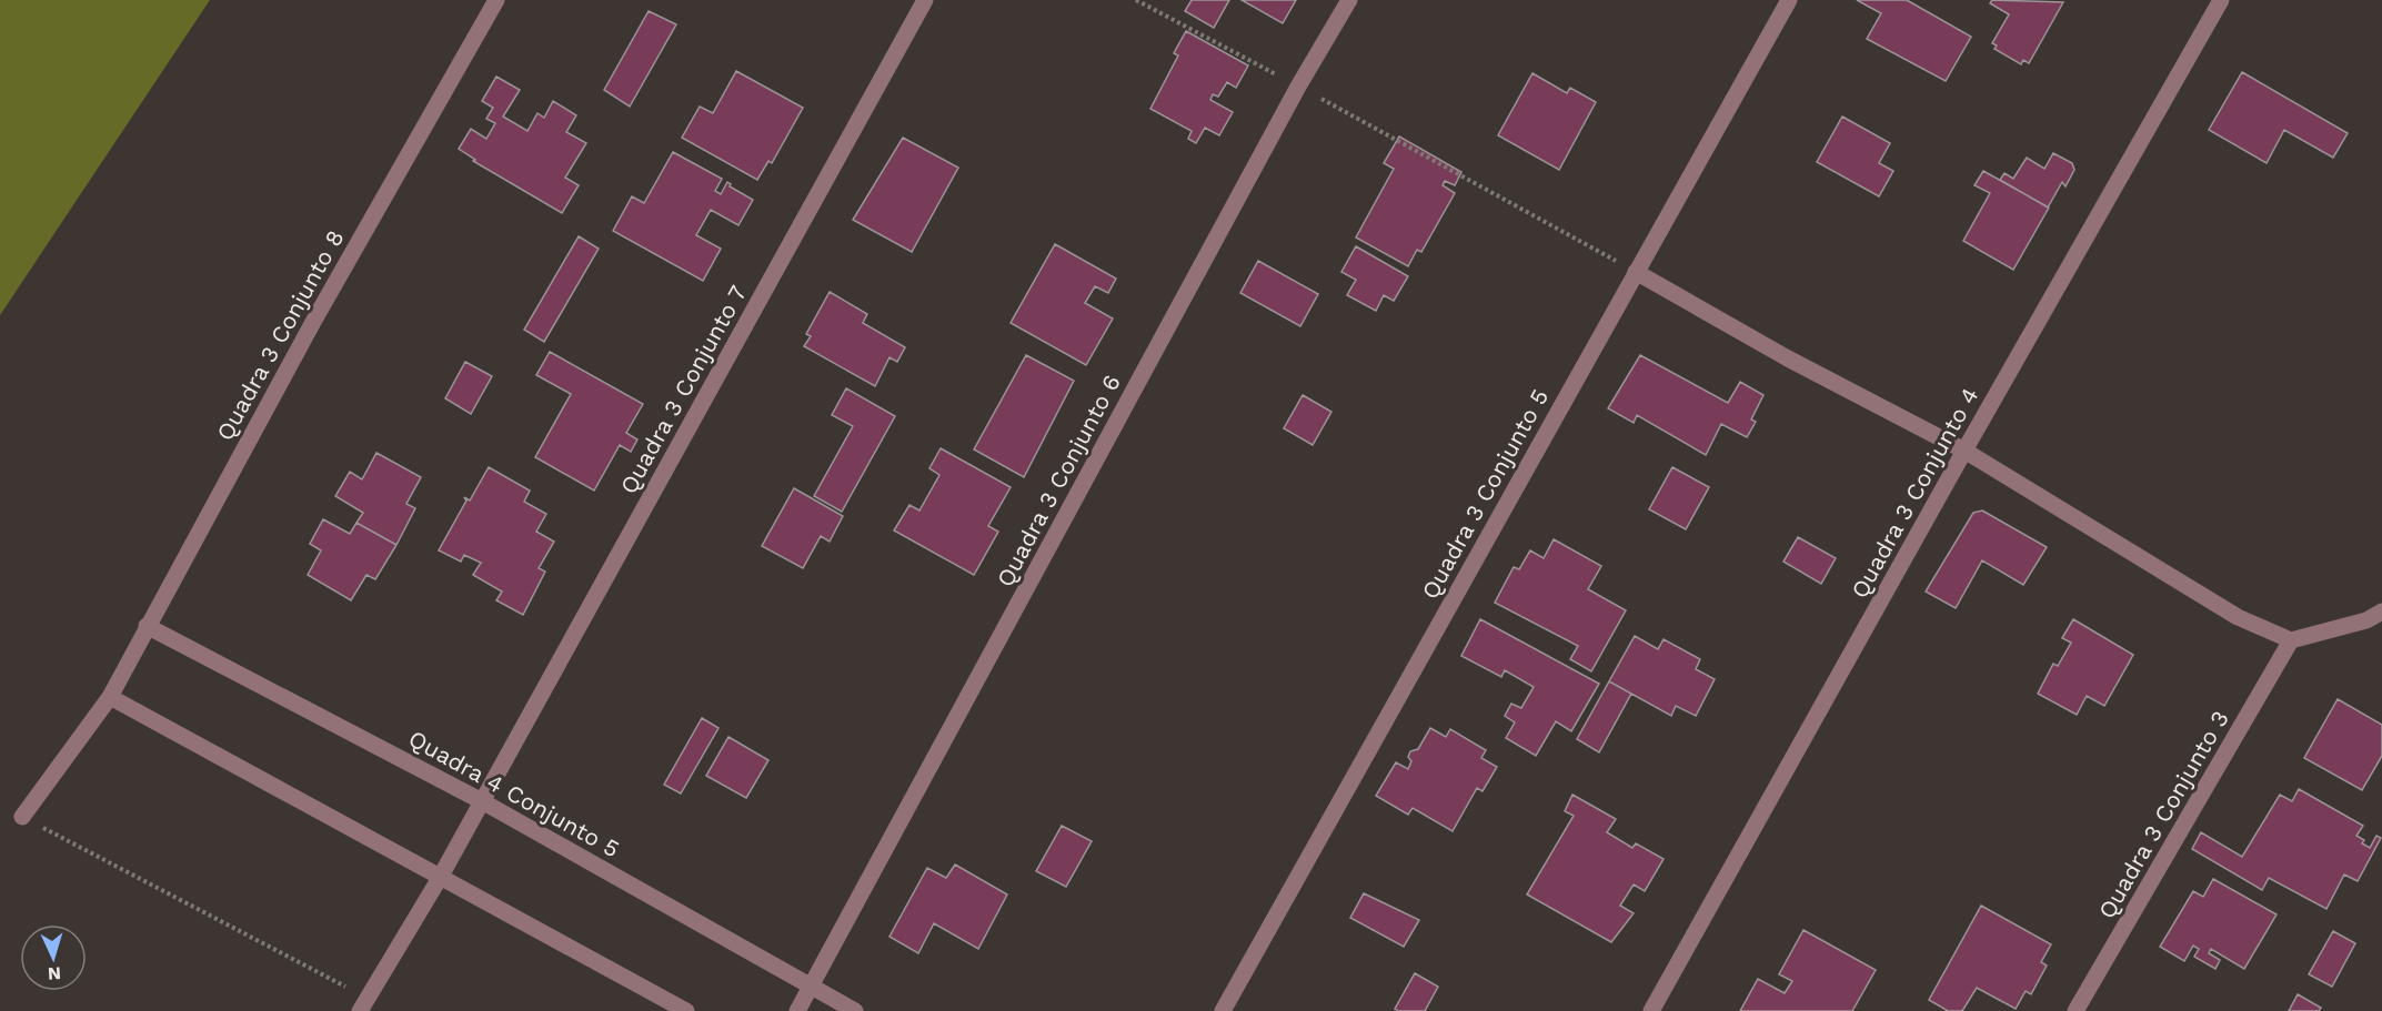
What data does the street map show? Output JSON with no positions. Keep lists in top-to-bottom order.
{
  "streets": {
    "street": [
      "Quadra 3 Conjunto 8",
      "Quadra 3 Conjunto 7",
      "Quadra 3 Conjunto 6",
      "Quadra 3 Conjunto 4",
      "Quadra 3 Conjunto 5",
      "Quadra 4 Conjunto 5",
      "Quadra 3 Conjunto 3"
    ]
  },
  "crossings": [
    ["Quadra 3 Conjunto 8", "Quadra 4 Conjunto 5"],
    ["Quadra 3 Conjunto 7", "Quadra 4 Conjunto 5"],
    ["Quadra 3 Conjunto 6", "Quadra 4 Conjunto 5"]
  ],
  "north": "bottom"
}
